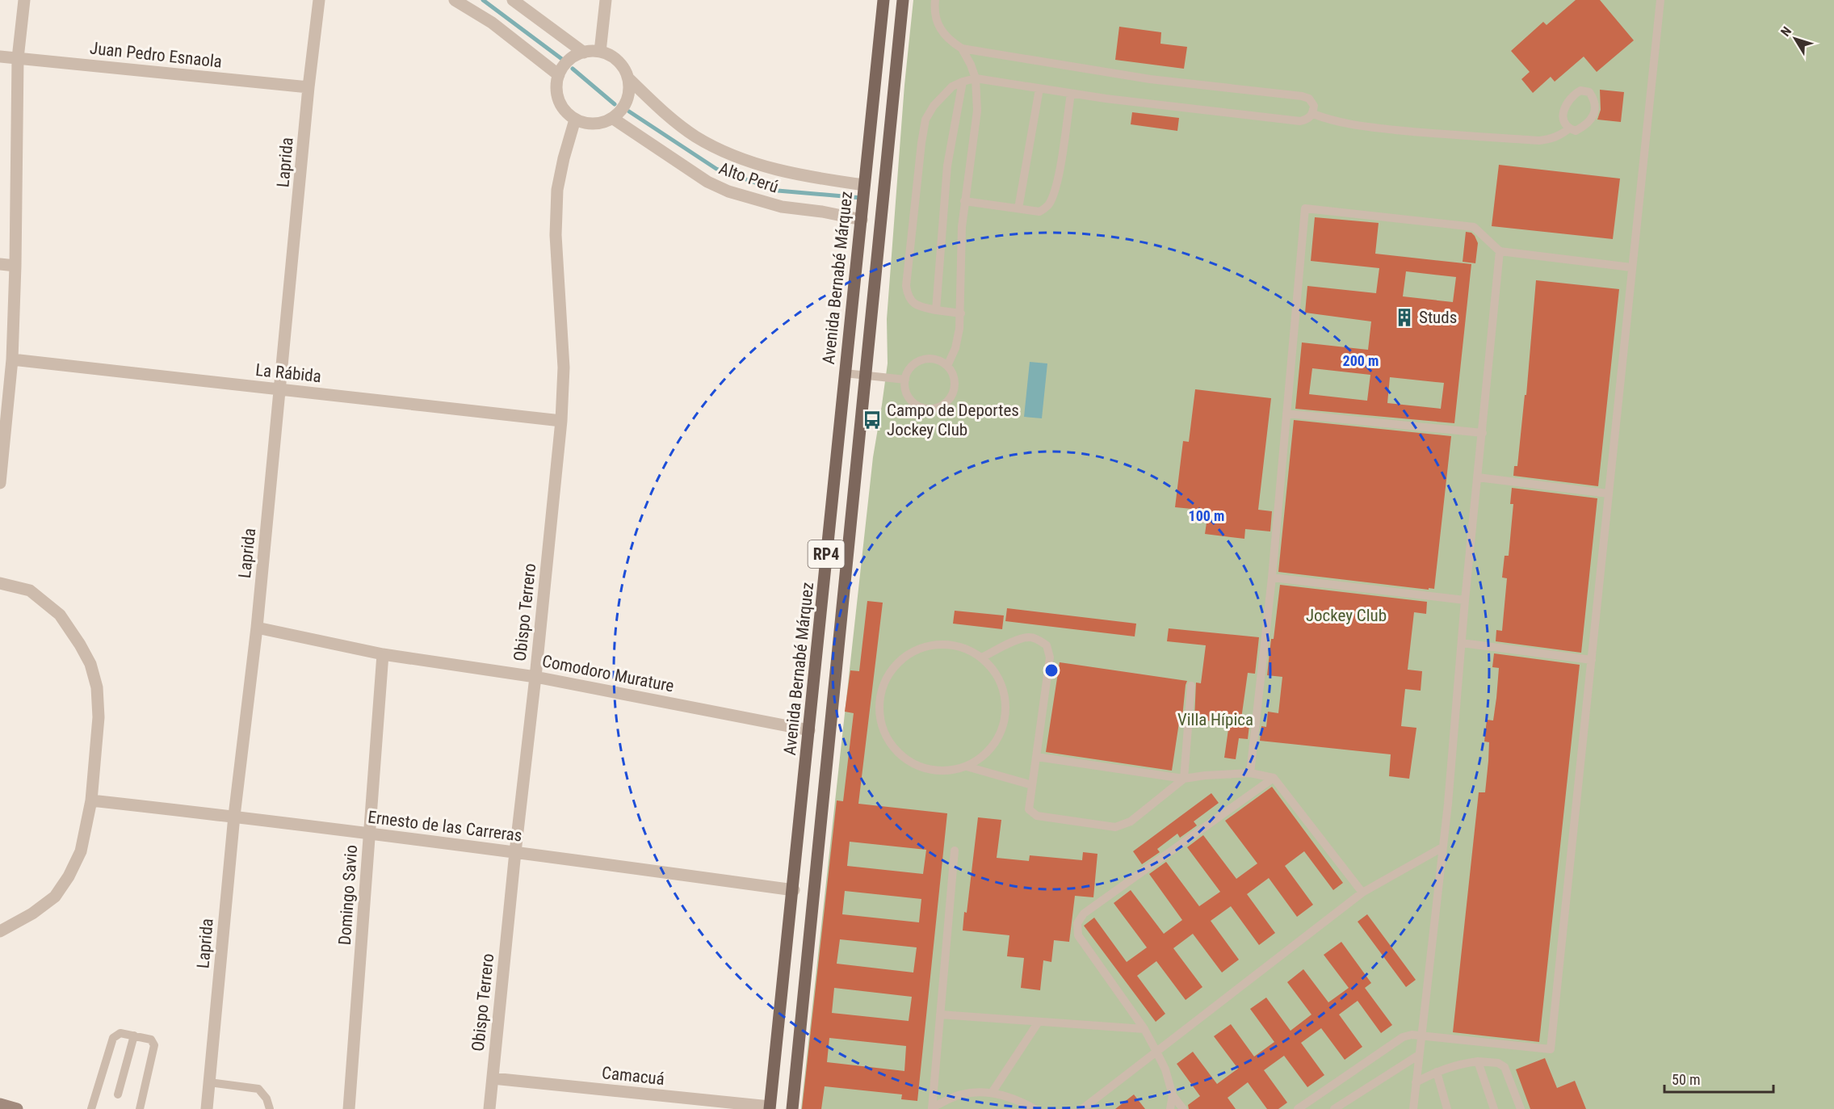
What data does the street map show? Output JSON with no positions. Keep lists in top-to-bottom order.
{
  "streets": {
    "main road": ["Avenida Bernabé Márquez", "RP4"],
    "street": [
      "Juan Pedro Esnaola",
      "Laprida",
      "Alto Perú",
      "La Rábida",
      "Obispo Terrero",
      "Comodoro Murature",
      "Ernesto de las Carreras",
      "Domingo Savio",
      "Camacuá"
    ]
  },
  "crossings": [
    ["Juan Pedro Esnaola", "Laprida"],
    ["Laprida", "La Rábida"],
    ["Laprida", "Comodoro Murature"],
    ["Laprida", "Ernesto de las Carreras"],
    ["Alto Perú", "Avenida Bernabé Márquez"],
    ["Alto Perú", "Obispo Terrero"],
    ["Avenida Bernabé Márquez", "Comodoro Murature"],
    ["Avenida Bernabé Márquez", "Ernesto de las Carreras"],
    ["Avenida Bernabé Márquez", "Camacuá"],
    ["La Rábida", "Obispo Terrero"],
    ["Obispo Terrero", "Comodoro Murature"],
    ["Obispo Terrero", "Ernesto de las Carreras"],
    ["Obispo Terrero", "Camacuá"],
    ["Comodoro Murature", "Domingo Savio"],
    ["Ernesto de las Carreras", "Domingo Savio"]
  ],
  "parks": ["Jockey Club", "Villa Hípica"],
  "places": {
    "building": ["Studs"],
    "bus stop": ["Campo de Deportes Jockey Club"]
  },
  "scale_bar": "50 m",
  "north": "top left",
  "rings": ["200 m", "100 m"]
}
